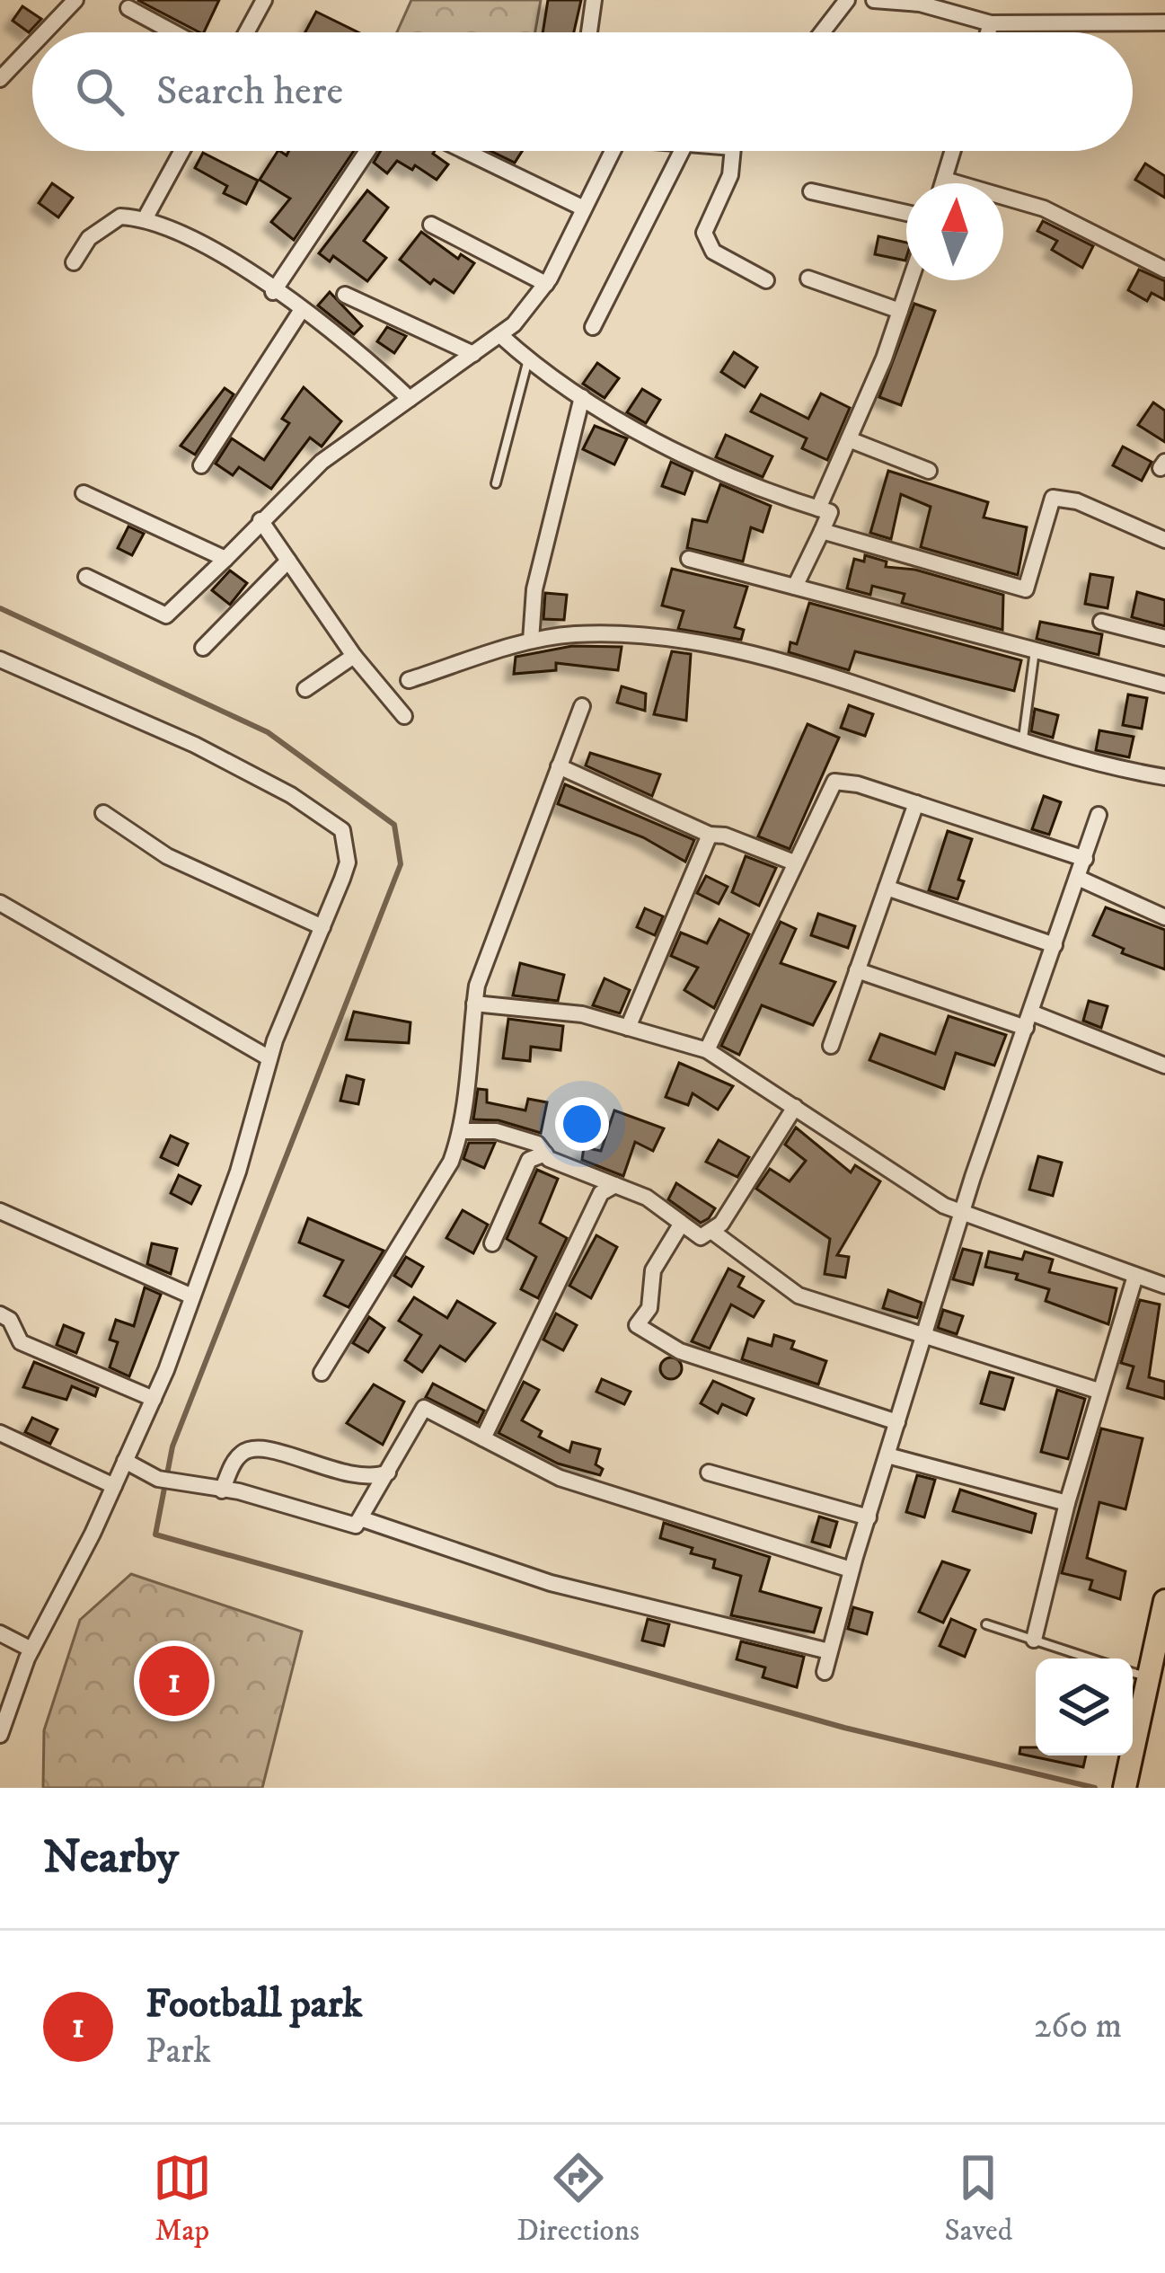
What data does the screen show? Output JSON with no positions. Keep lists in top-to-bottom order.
{
  "north": "top",
  "page": {
    "search": "Search here",
    "pins": "1",
    "heading": "Nearby",
    "list": [
      {
        "mark": "1",
        "name": "Football park",
        "note": "Park",
        "value": "260 m"
      }
    ],
    "nav": ["Map", "Directions", "Saved"]
  }
}
